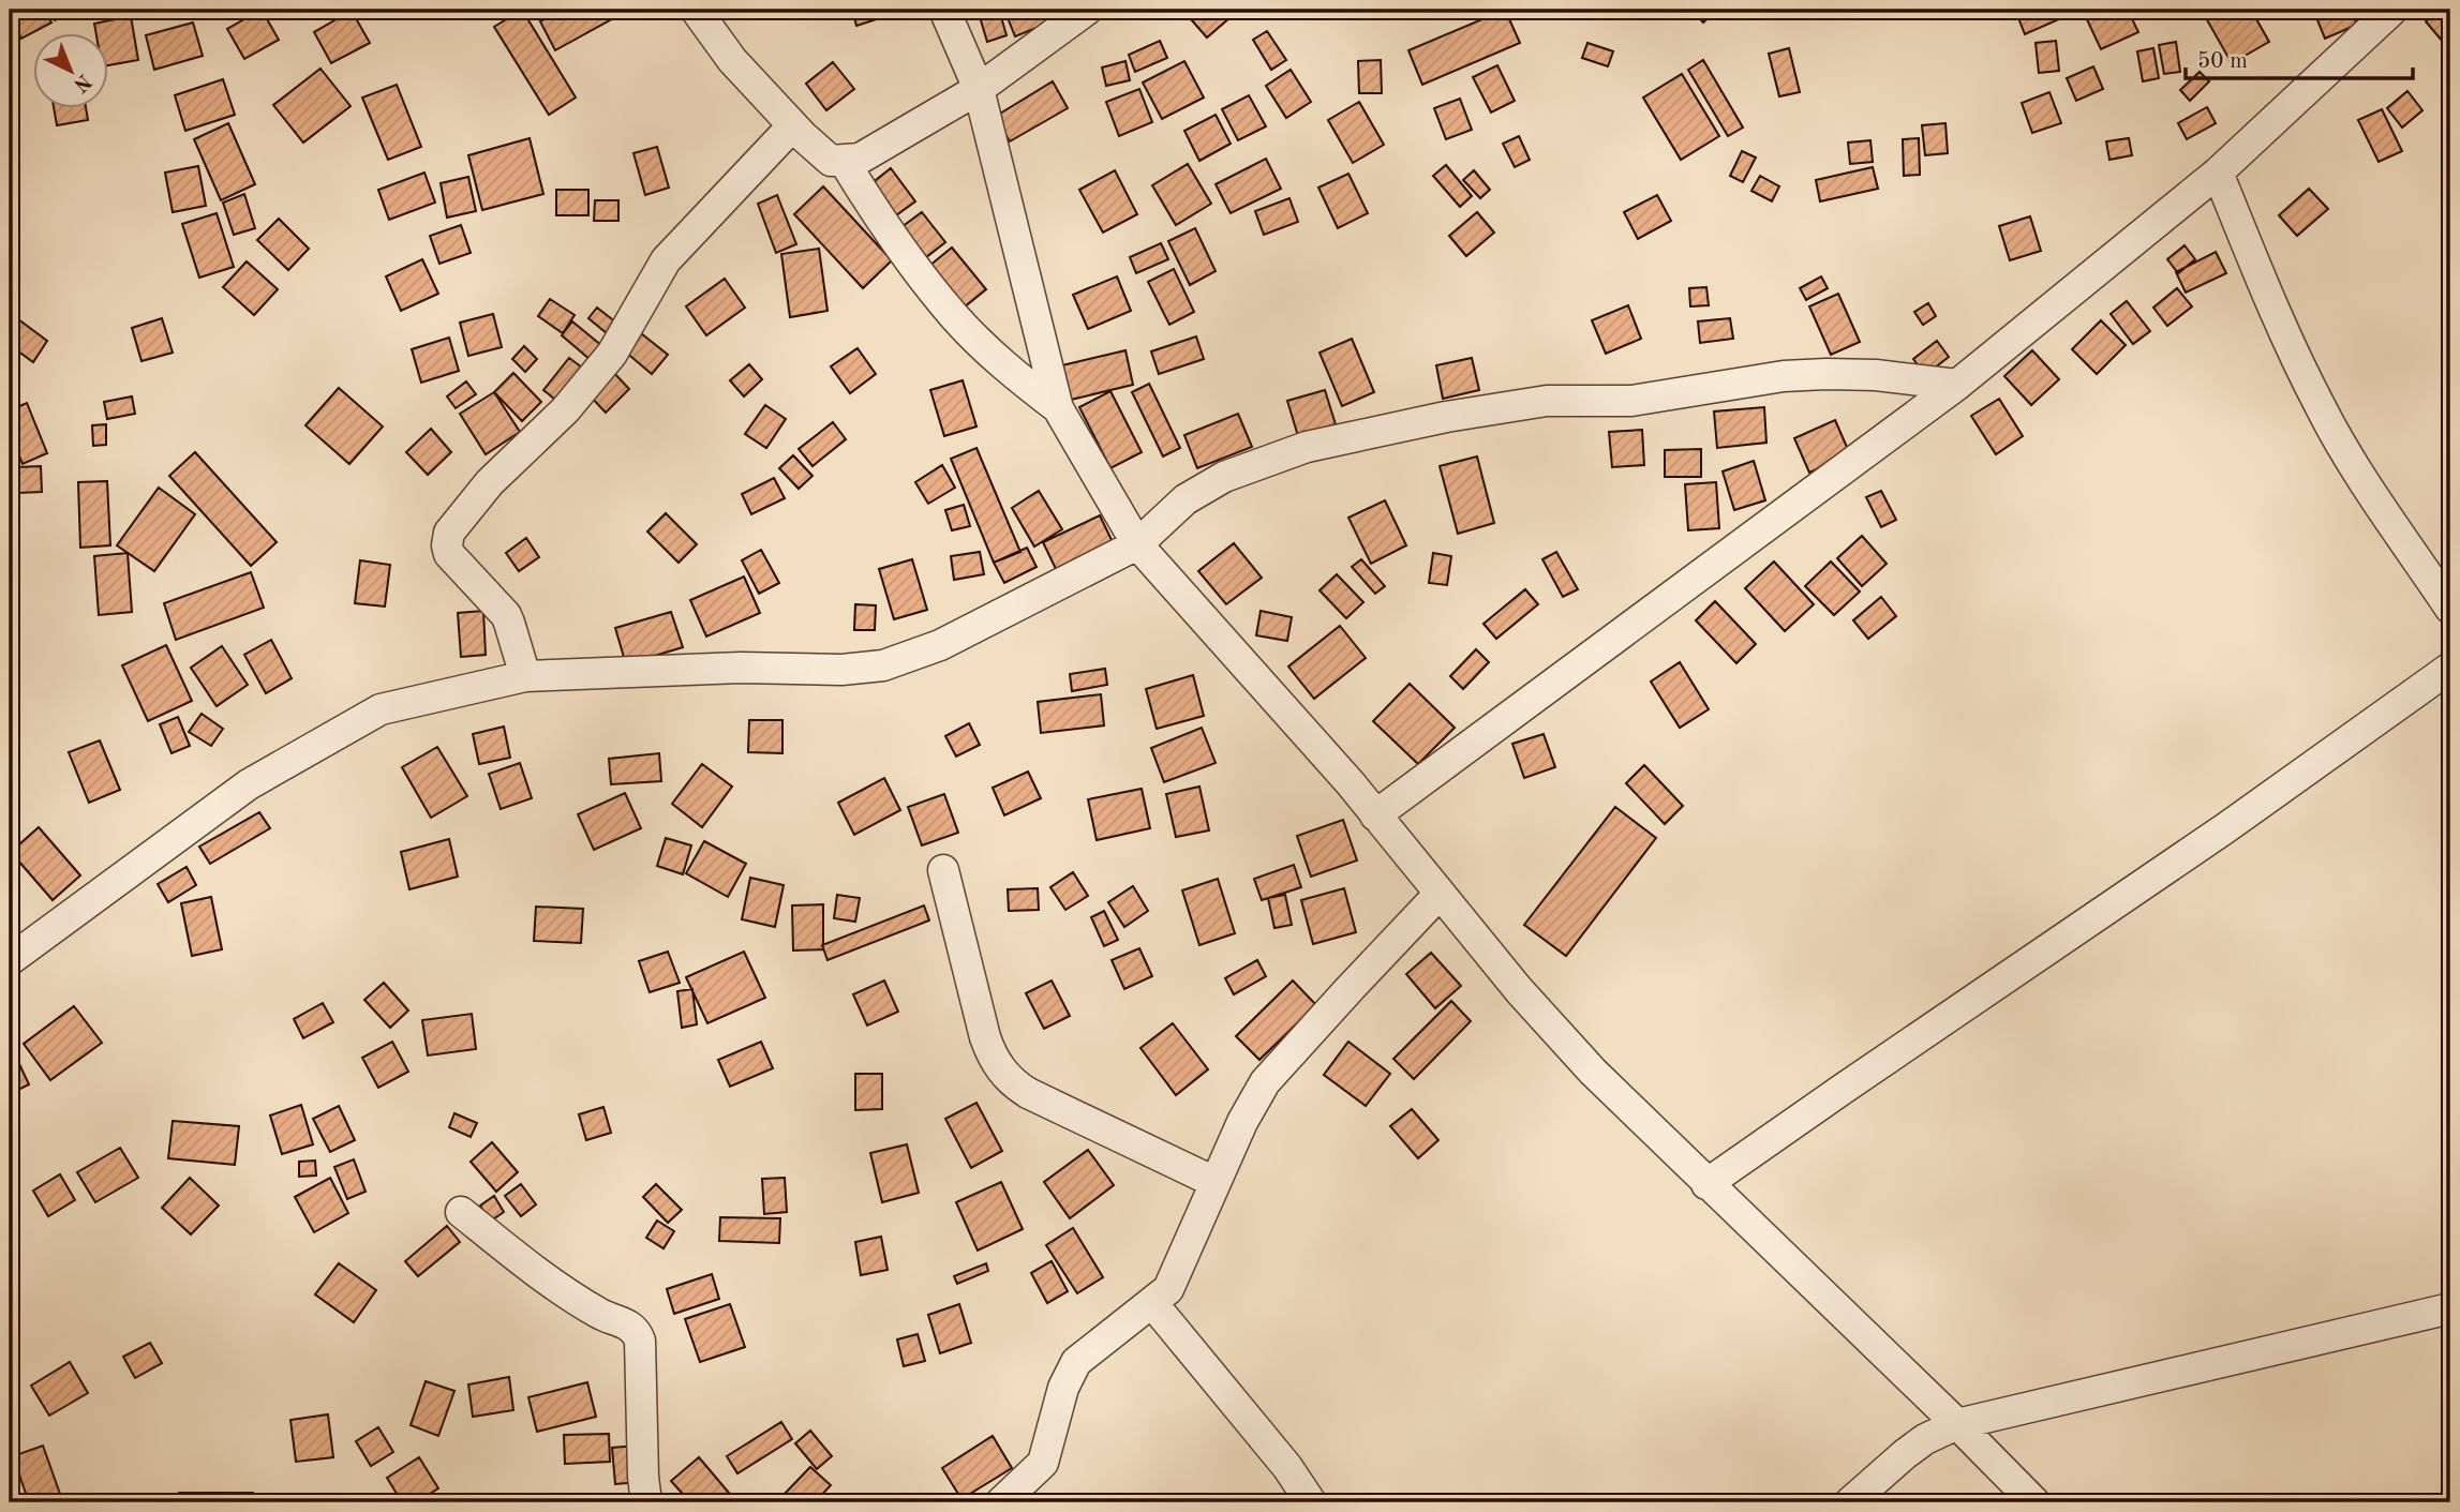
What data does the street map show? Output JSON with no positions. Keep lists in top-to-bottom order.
{
  "scale_bar": "50 m",
  "north": "bottom right"
}
